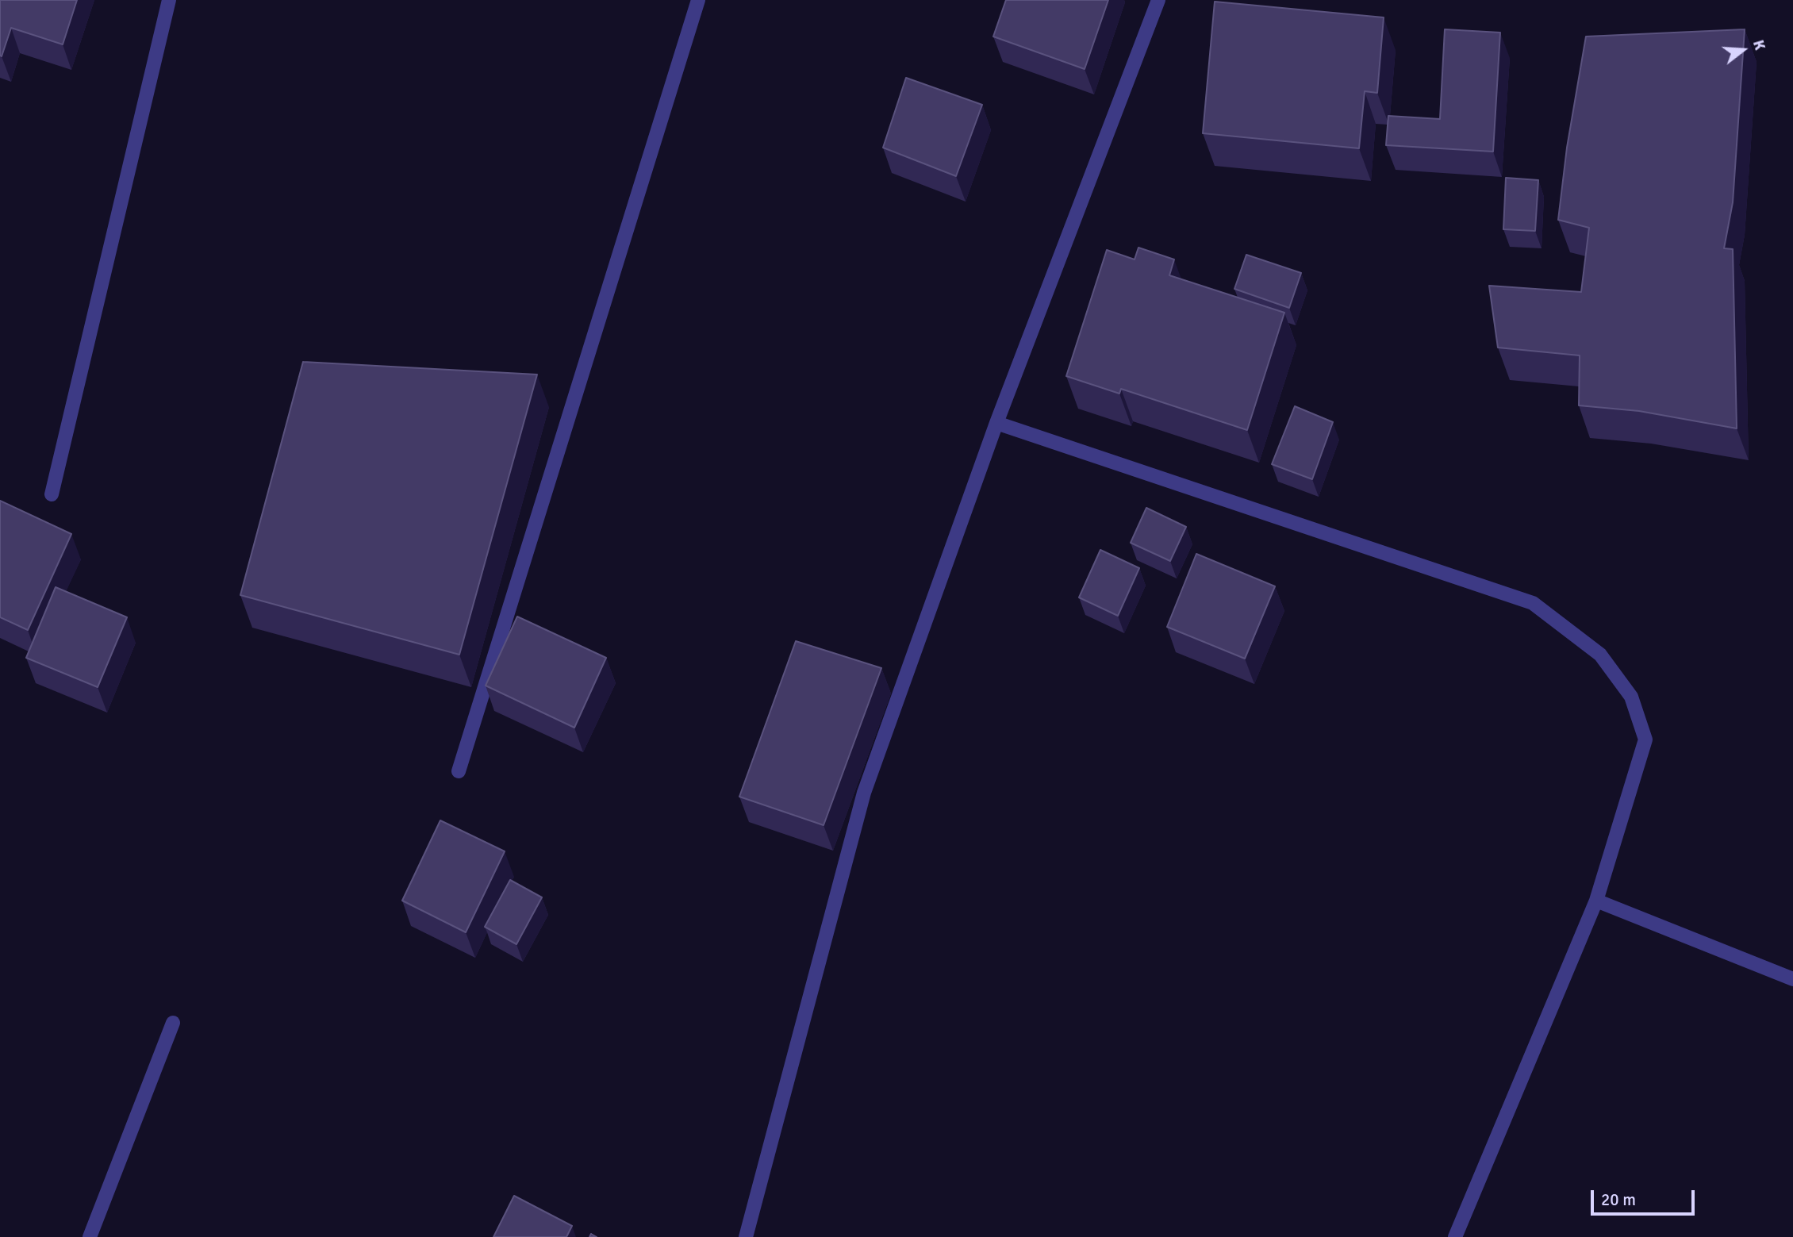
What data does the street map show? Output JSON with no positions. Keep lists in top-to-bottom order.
{
  "scale_bar": "20 m",
  "north": "right"
}
